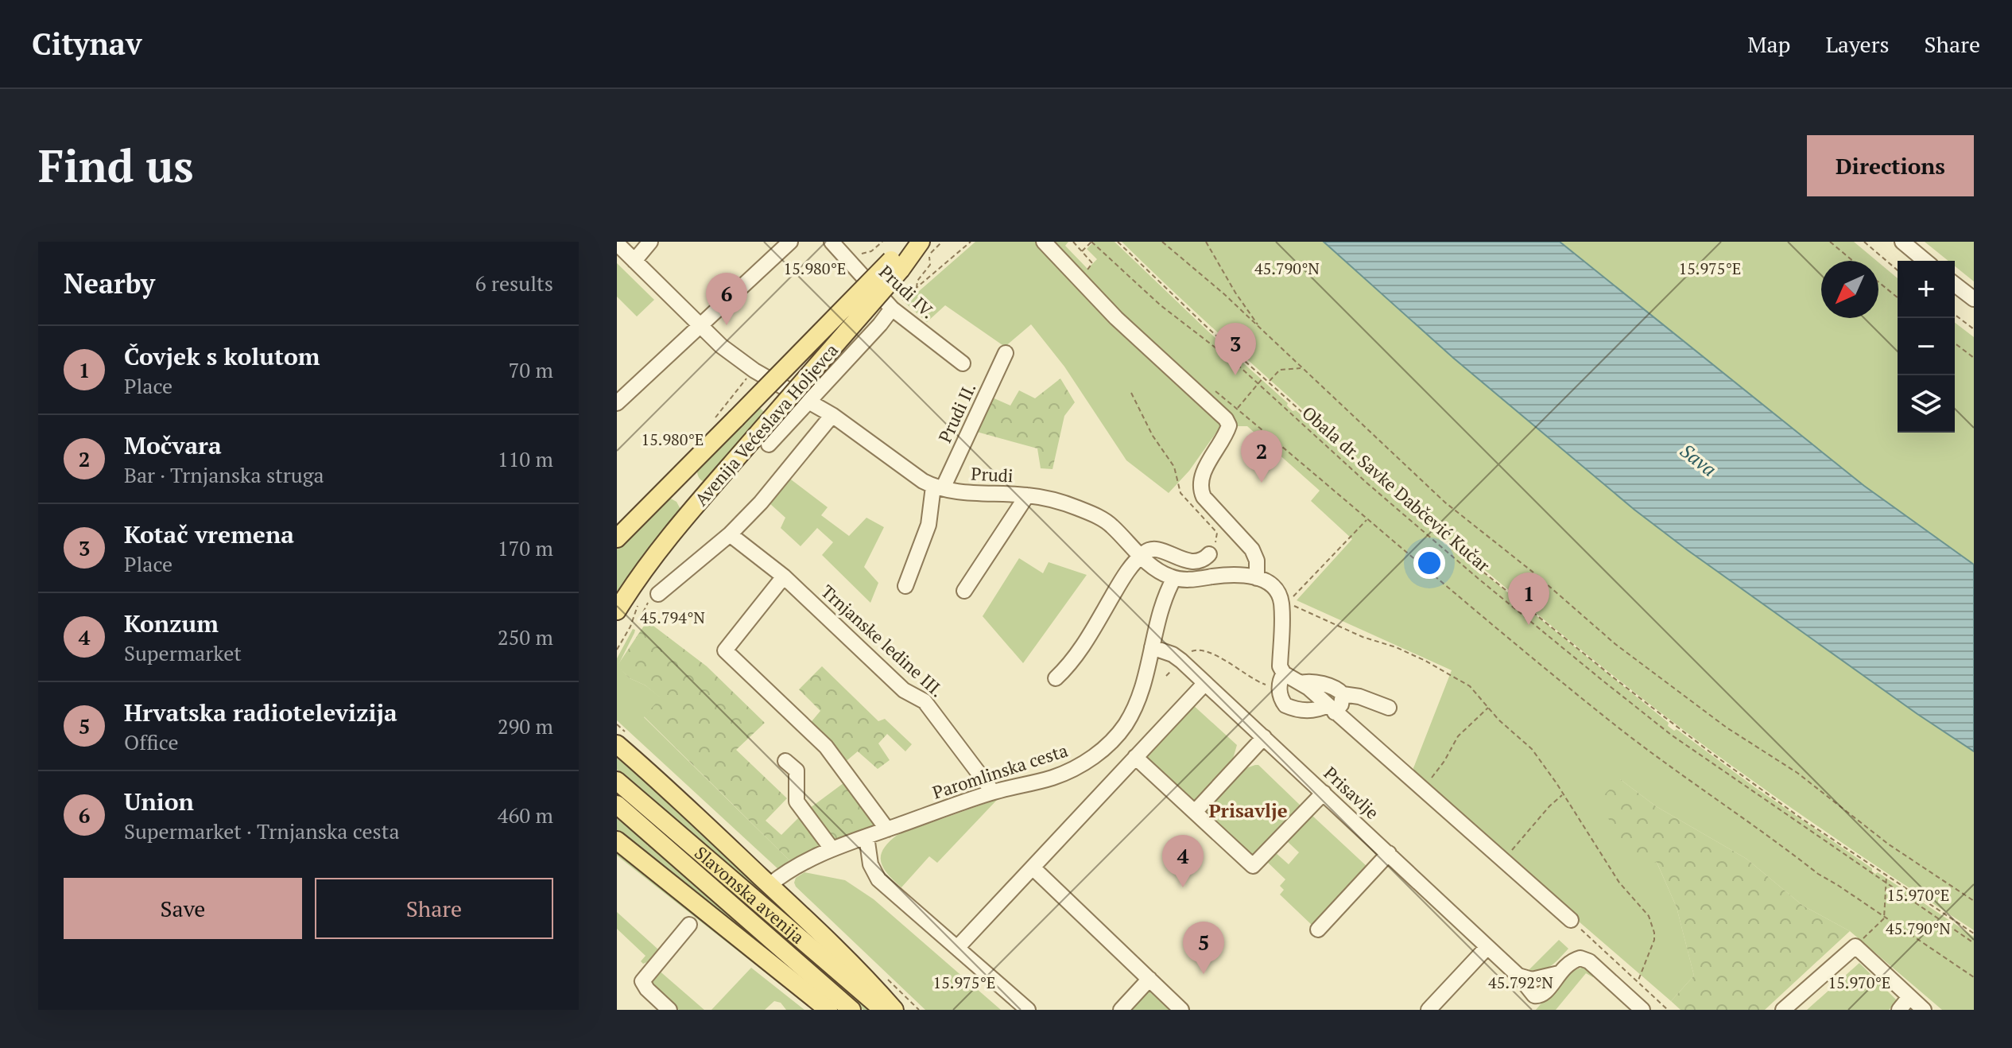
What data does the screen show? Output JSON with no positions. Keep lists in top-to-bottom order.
{
  "streets": {
    "main road": ["Avenija Većeslava Holjevca", "Slavonska avenija"],
    "street": [
      "Prudi IV.",
      "Prudi II.",
      "Prudi",
      "Trnjanske ledine III.",
      "Paromlinska cesta",
      "Prisavlje"
    ],
    "path": ["Obala dr. Savke Dabčević Kučar"]
  },
  "crossings": [
    ["Prudi II.", "Prudi"],
    ["Prudi", "Paromlinska cesta"],
    ["Trnjanske ledine III.", "Paromlinska cesta"],
    ["Paromlinska cesta", "Prisavlje"]
  ],
  "districts": ["Prisavlje"],
  "water": ["Sava"],
  "north": "bottom left",
  "page": {
    "header": "Citynav",
    "nav": ["Map", "Layers", "Share"],
    "buttons": [
      "Directions",
      ["Save", "Share"]
    ],
    "title": "Find us",
    "heading": ["Nearby", "6 results"],
    "map_buttons": ["+", "−"],
    "pins": [
      "6",
      "3",
      "2",
      "1",
      "4",
      "5"
    ],
    "list": [
      {
        "mark": "1",
        "name": "Čovjek s kolutom",
        "note": "Place",
        "value": "70 m"
      },
      {
        "mark": "2",
        "name": "Močvara",
        "note": "Bar · Trnjanska struga",
        "value": "110 m"
      },
      {
        "mark": "3",
        "name": "Kotač vremena",
        "note": "Place",
        "value": "170 m"
      },
      {
        "mark": "4",
        "name": "Konzum",
        "note": "Supermarket",
        "value": "250 m"
      },
      {
        "mark": "5",
        "name": "Hrvatska radiotelevizija",
        "note": "Office",
        "value": "290 m"
      },
      {
        "mark": "6",
        "name": "Union",
        "note": "Supermarket · Trnjanska cesta",
        "value": "460 m"
      }
    ]
  },
  "coordinates": [
    "15.980°E",
    "45.790°N",
    "15.975°E",
    "45.794°N",
    "15.970°E",
    "45.792°N"
  ]
}
